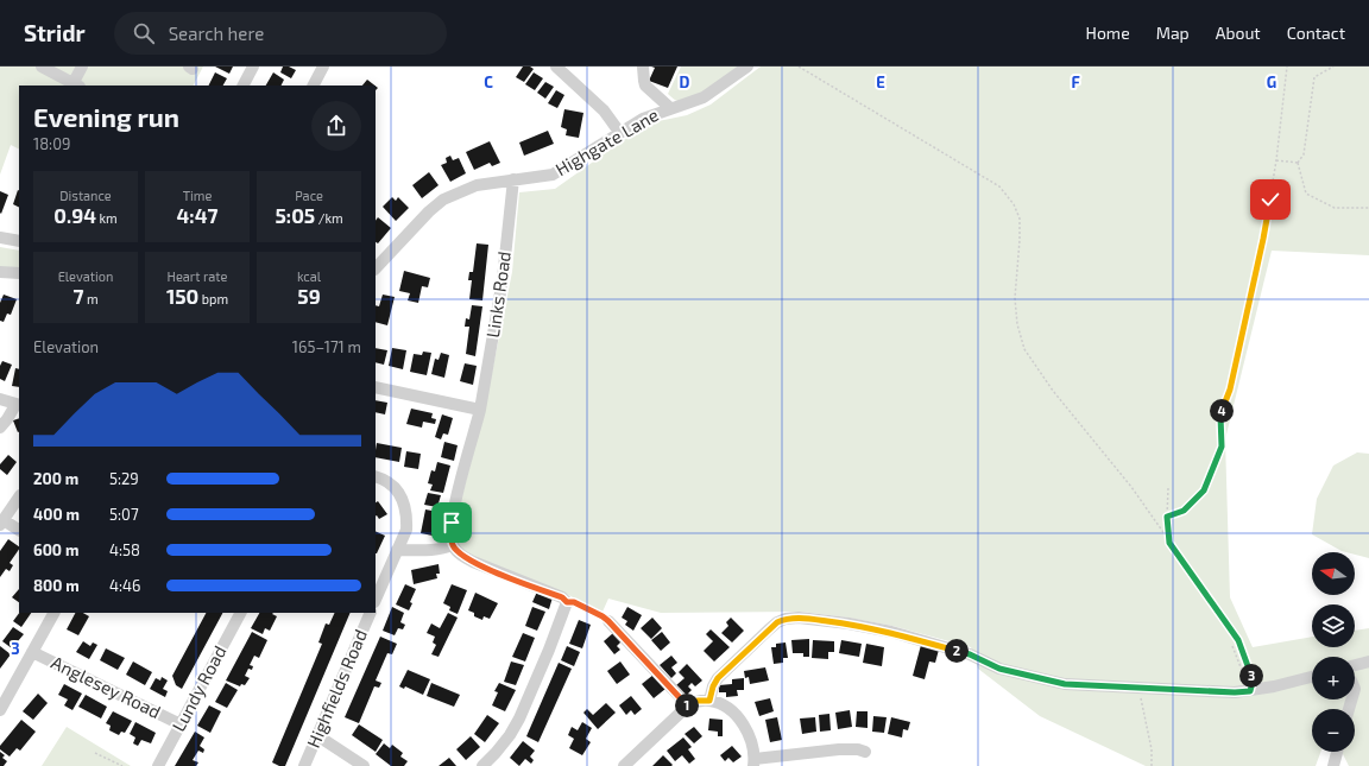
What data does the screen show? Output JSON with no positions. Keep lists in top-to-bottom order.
{
  "streets": {
    "street": [
      "Highgate Lane",
      "Links Road",
      "Anglesey Road",
      "Lundy Road",
      "Highfields Road"
    ]
  },
  "crossings": [
    ["Highgate Lane", "Links Road"],
    ["Anglesey Road", "Lundy Road"]
  ],
  "north": "left",
  "page": {
    "header": "Stridr",
    "search": "Search here",
    "nav": [
      "Home",
      "Map",
      "About",
      "Contact"
    ],
    "heading": ["Evening run", "18:09"],
    "stats": [
      ["Distance", "0.94 km"],
      ["Time", "4:47"],
      ["Pace", "5:05 /km"],
      ["Elevation", "7 m"],
      ["Heart rate", "150 bpm"],
      ["kcal", "59"]
    ],
    "chart": ["Elevation", "165–171 m"],
    "pins": [
      "4",
      "2",
      "3",
      "1"
    ],
    "list": [
      {
        "name": "200 m",
        "note": "5:29"
      },
      {
        "name": "400 m",
        "note": "5:07"
      },
      {
        "name": "600 m",
        "note": "4:58"
      },
      {
        "name": "800 m",
        "note": "4:46"
      }
    ],
    "map_buttons": ["+", "−"]
  },
  "grid": {
    "columns": [
      "C",
      "D",
      "E",
      "F",
      "G"
    ],
    "rows": ["3"]
  }
}
